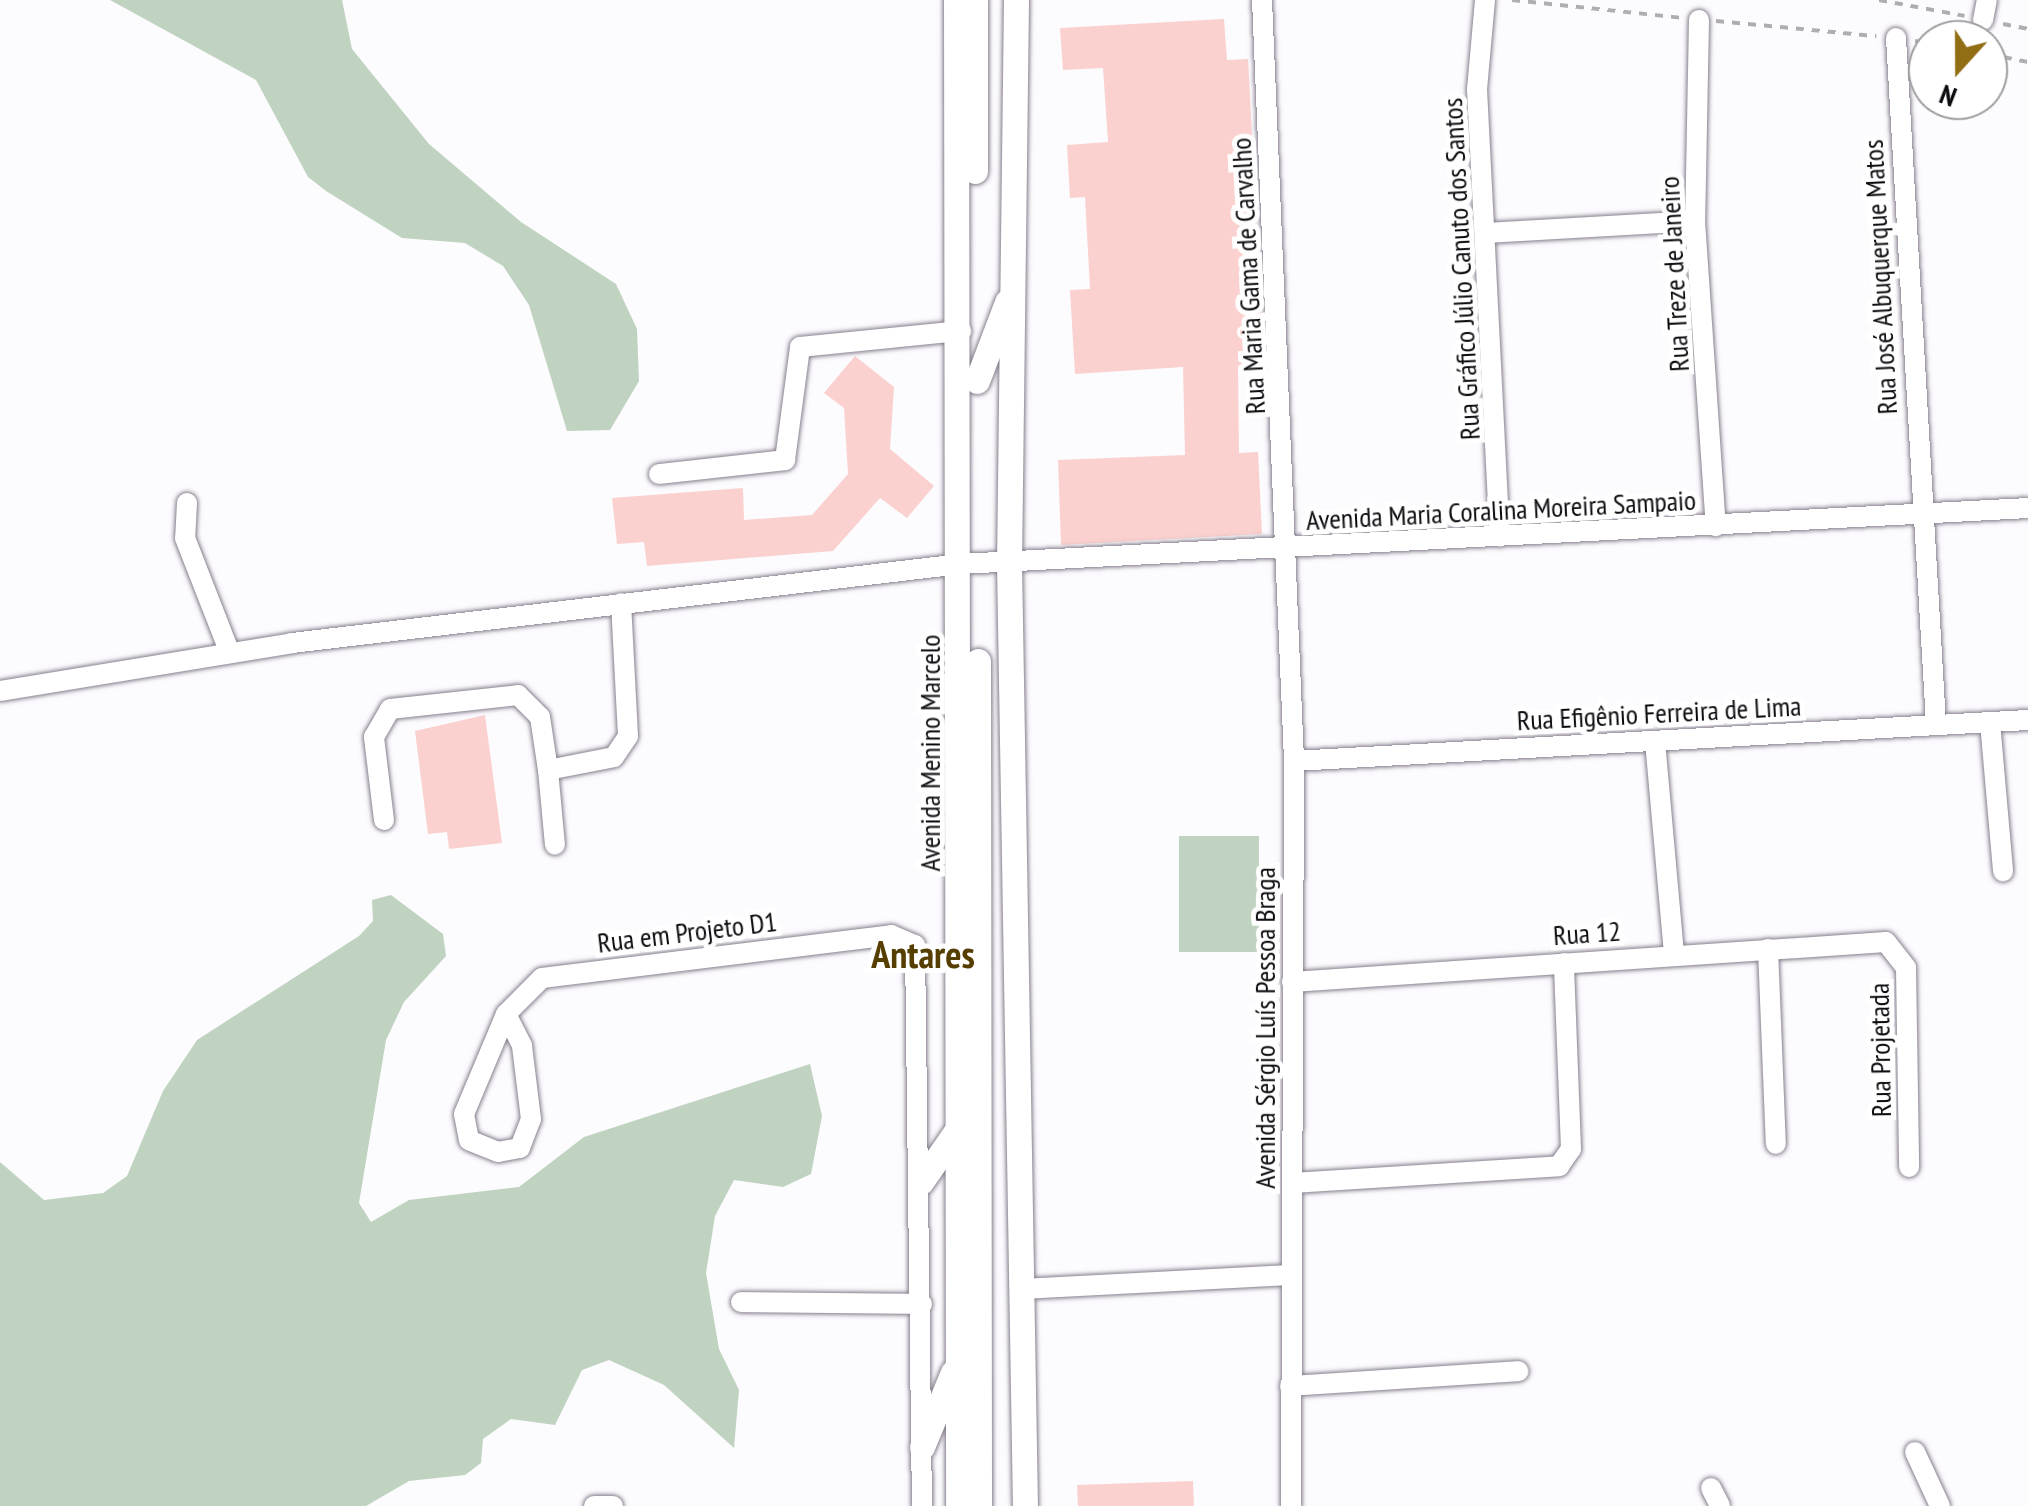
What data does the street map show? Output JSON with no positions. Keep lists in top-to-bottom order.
{
  "streets": {
    "main road": ["Avenida Menino Marcelo"],
    "street": [
      "Rua Gráfico Júlio Canuto dos Santos",
      "Rua Treze de Janeiro",
      "Rua Maria Gama de Carvalho",
      "Rua José Albuquerque Matos",
      "Avenida Maria Coralina Moreira Sampaio",
      "Rua Efigênio Ferreira de Lima",
      "Rua em Projeto D1",
      "Rua 12",
      "Avenida Sérgio Luís Pessoa Braga",
      "Rua Projetada"
    ]
  },
  "crossings": [
    ["Rua Gráfico Júlio Canuto dos Santos", "Avenida Maria Coralina Moreira Sampaio"],
    ["Rua Treze de Janeiro", "Avenida Maria Coralina Moreira Sampaio"],
    ["Rua Maria Gama de Carvalho", "Avenida Maria Coralina Moreira Sampaio"],
    ["Rua Maria Gama de Carvalho", "Avenida Sérgio Luís Pessoa Braga"],
    ["Rua José Albuquerque Matos", "Avenida Maria Coralina Moreira Sampaio"],
    ["Rua José Albuquerque Matos", "Rua Efigênio Ferreira de Lima"],
    ["Avenida Maria Coralina Moreira Sampaio", "Avenida Menino Marcelo"],
    ["Avenida Maria Coralina Moreira Sampaio", "Avenida Sérgio Luís Pessoa Braga"],
    ["Rua Efigênio Ferreira de Lima", "Avenida Sérgio Luís Pessoa Braga"],
    ["Rua 12", "Avenida Sérgio Luís Pessoa Braga"],
    ["Rua 12", "Rua Projetada"]
  ],
  "districts": ["Antares"],
  "north": "bottom"
}
